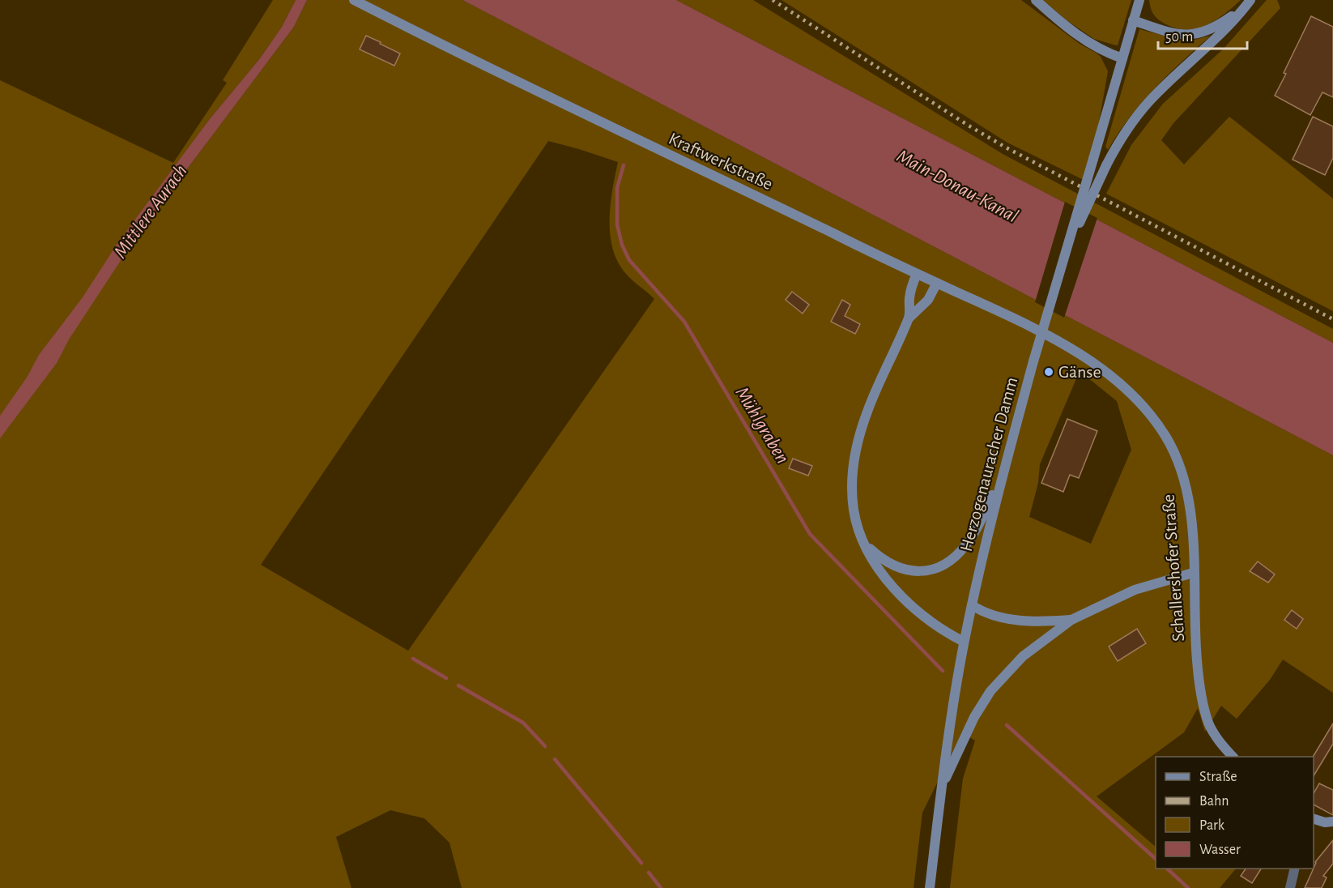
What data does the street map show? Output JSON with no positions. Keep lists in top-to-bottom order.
{
  "streets": {
    "main road": ["Kraftwerkstraße", "Herzogenauracher Damm", "Schallershofer Straße"]
  },
  "crossings": [
    ["Kraftwerkstraße", "Schallershofer Straße"]
  ],
  "water": ["Main-Donau-Kanal", "Mittlere Aurach", "Mühlgraben"],
  "places": ["Gänse"],
  "legend": [
    "Straße",
    "Bahn",
    "Park",
    "Wasser"
  ],
  "scale_bar": "50 m"
}
